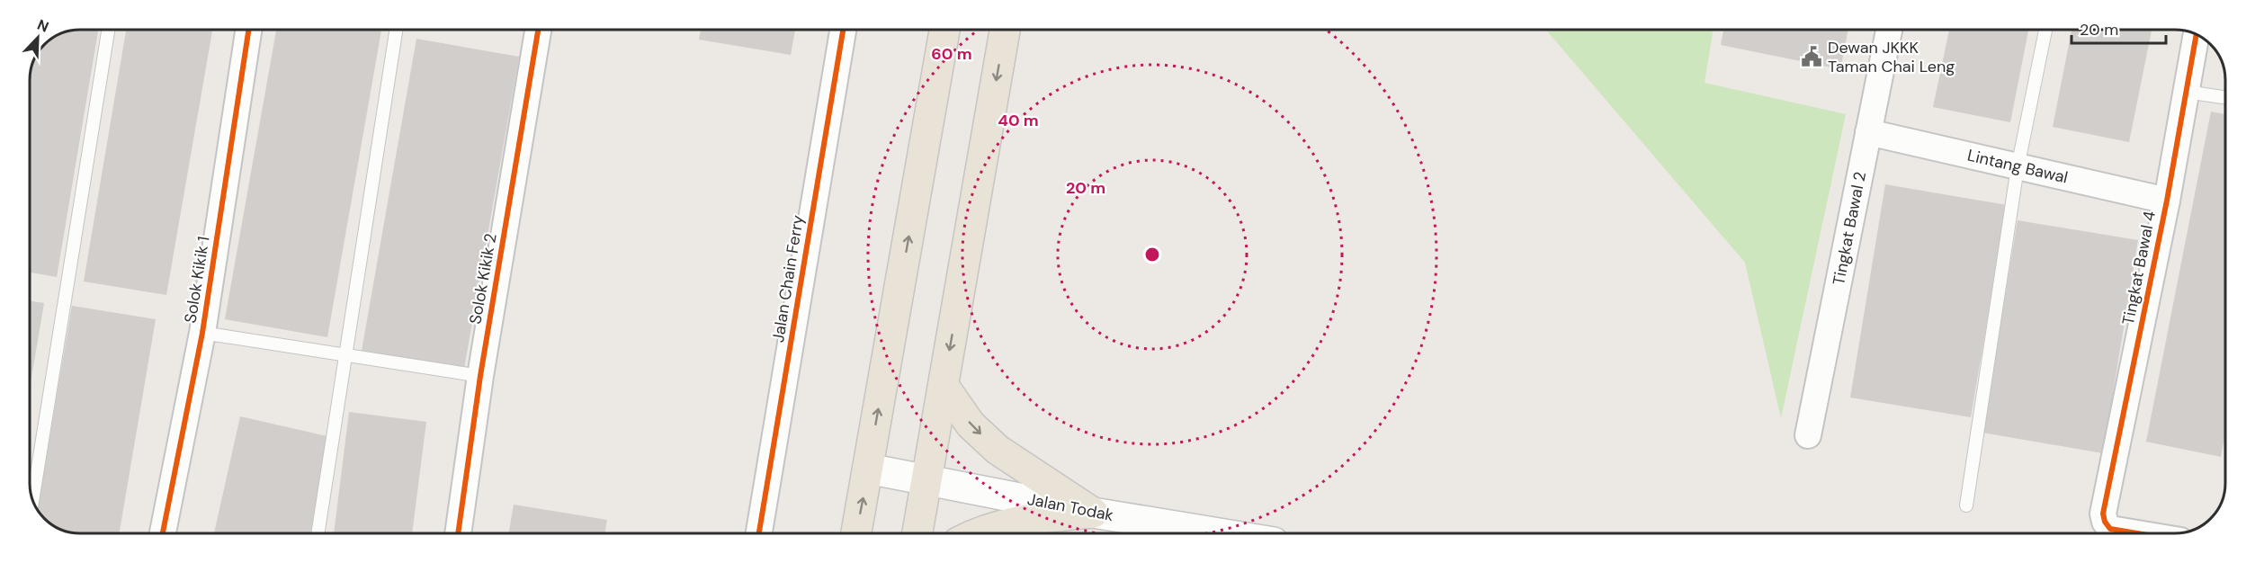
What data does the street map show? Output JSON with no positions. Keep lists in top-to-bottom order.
{
  "streets": {
    "main road": ["Jalan Todak"],
    "street": [
      "Lintang Bawal",
      "Tingkat Bawal 2",
      "Tingkat Bawal 4",
      "Solok Kikik 2",
      "Jalan Chain Ferry",
      "Solok Kikik 1"
    ]
  },
  "crossings": [
    ["Lintang Bawal", "Tingkat Bawal 2"],
    ["Lintang Bawal", "Tingkat Bawal 4"]
  ],
  "places": {
    "public building": ["Dewan JKKK Taman Chai Leng"]
  },
  "scale_bar": "20 m",
  "north": "top right",
  "rings": ["60 m", "40 m", "20 m"]
}
